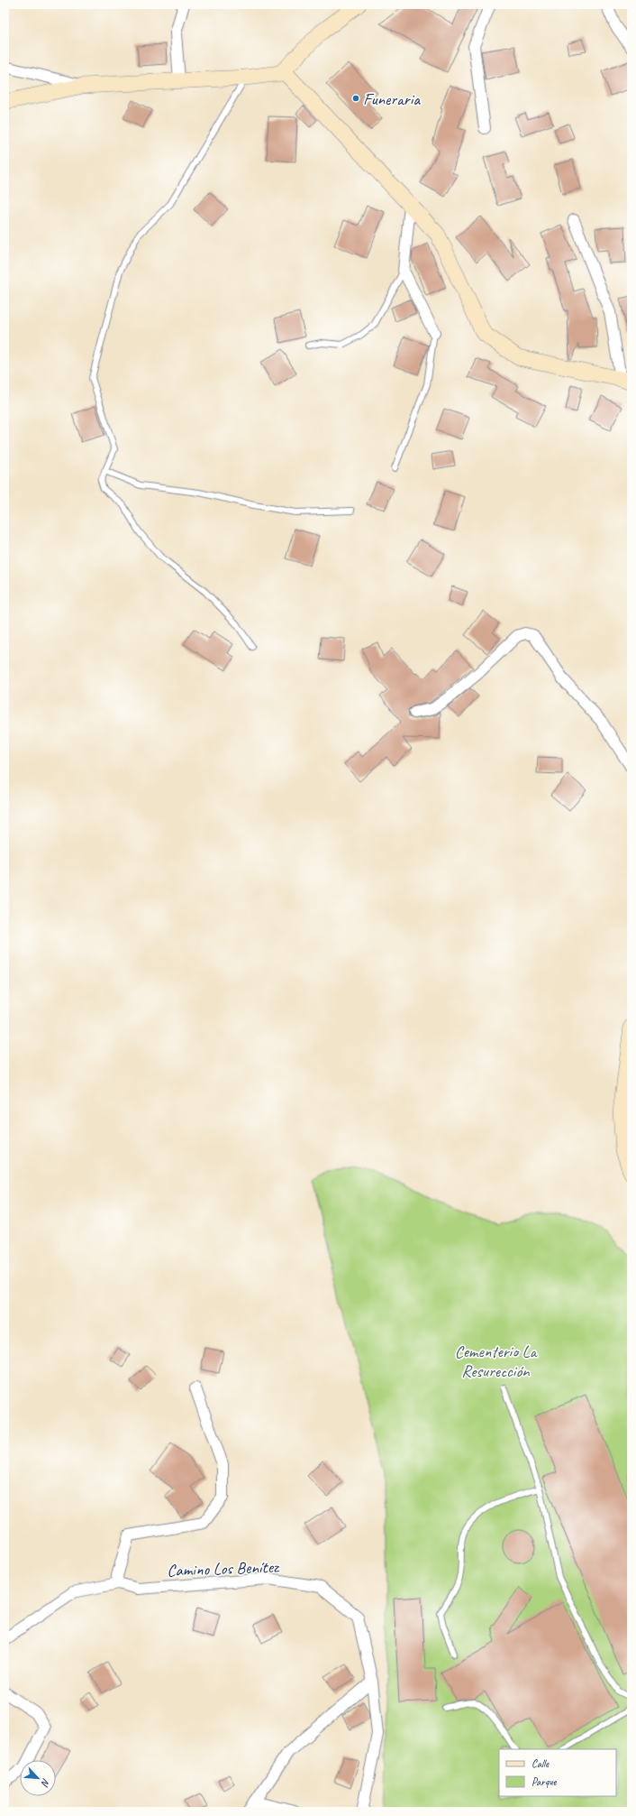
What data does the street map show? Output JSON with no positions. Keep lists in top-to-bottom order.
{
  "streets": {
    "street": ["Camino Los Benítez"]
  },
  "parks": ["Cementerio La Resurección"],
  "places": ["Funeraria"],
  "legend": ["Calle", "Parque"],
  "north": "bottom right"
}
